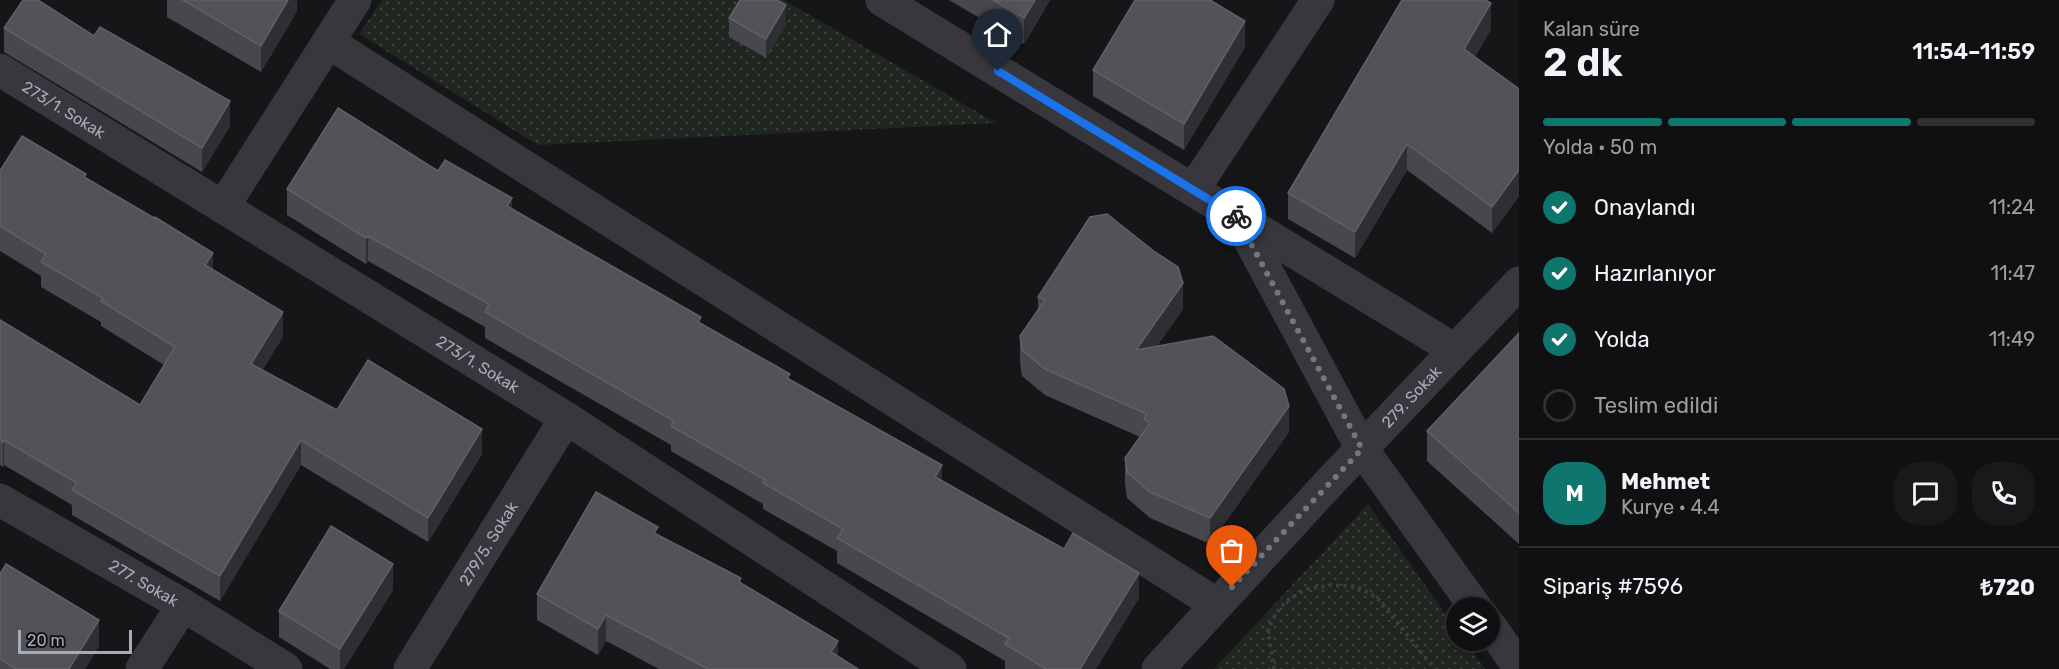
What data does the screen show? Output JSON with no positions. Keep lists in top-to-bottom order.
{
  "streets": {
    "street": [
      "273/1. Sokak",
      "279. Sokak",
      "279/5. Sokak",
      "277. Sokak"
    ]
  },
  "crossings": [
    ["273/1. Sokak", "279/5. Sokak"]
  ],
  "scale_bar": "20 m",
  "page": {
    "heading": ["2 dk", "Kalan süre", "11:54–11:59"],
    "panel": [
      "Mehmet",
      "Kurye · 4.4",
      "Sipariş #7596",
      "₺720"
    ],
    "bar": "Yolda · 50 m",
    "list": [
      ["Onaylandı", "11:24"],
      ["Hazırlanıyor", "11:47"],
      ["Yolda", "11:49"],
      "Teslim edildi"
    ],
    "round": "M",
    "scale": "20 m"
  }
}
